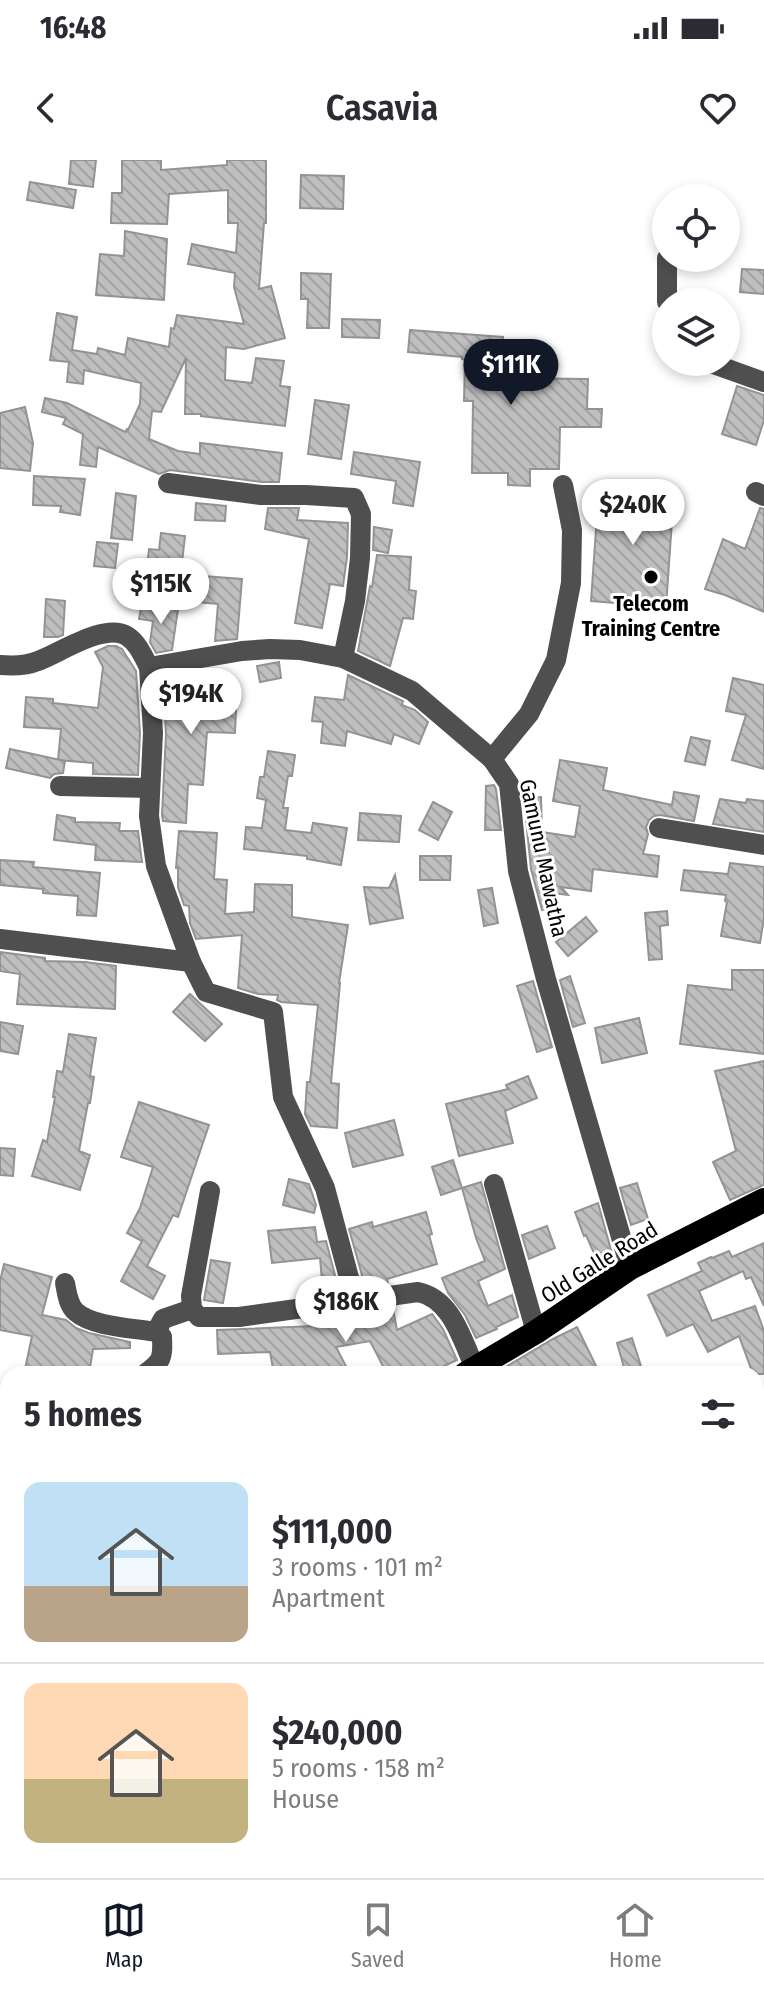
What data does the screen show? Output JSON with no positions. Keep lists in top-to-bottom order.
{
  "streets": {
    "highway": ["Old Galle Road"],
    "street": ["Gamunu Mawatha"]
  },
  "crossings": [
    ["Gamunu Mawatha", "Old Galle Road"]
  ],
  "places": ["Telecom Training Centre"],
  "page": {
    "status": "16:48",
    "header": "Casavia",
    "price": [
      "$111K",
      "$240K",
      "$115K",
      "$194K",
      "$186K"
    ],
    "heading": "5 homes",
    "list": [
      {
        "name": "$111,000",
        "note": "3 rooms · 101 m² · Apartment"
      },
      {
        "name": "$240,000",
        "note": "5 rooms · 158 m² · House"
      }
    ],
    "tabs": ["Map", "Saved", "Home"]
  }
}
